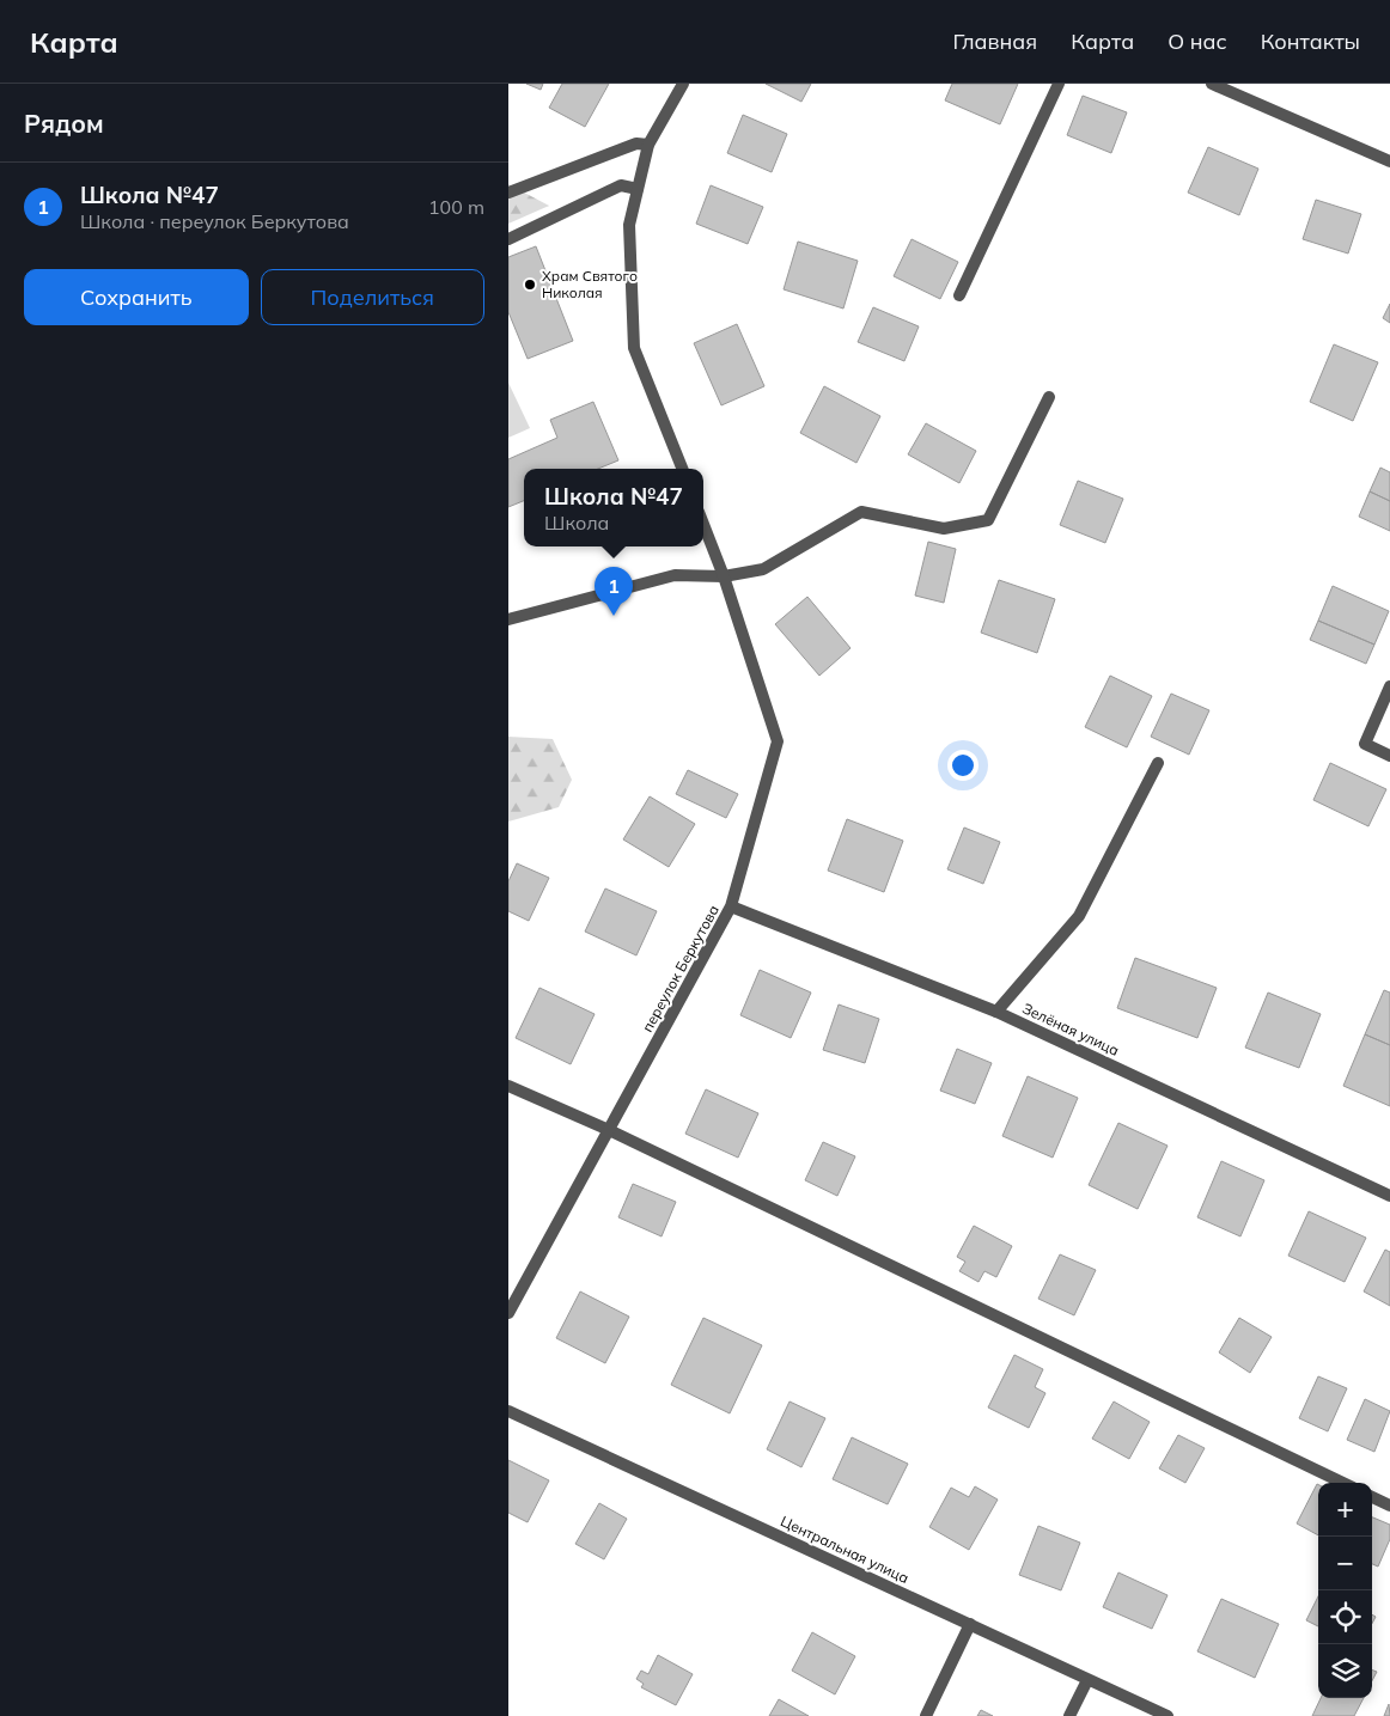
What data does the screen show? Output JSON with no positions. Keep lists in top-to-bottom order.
{
  "streets": {
    "street": ["переулок Беркутова", "Зелёная улица", "Центральная улица"]
  },
  "crossings": [
    ["переулок Беркутова", "Зелёная улица"]
  ],
  "places": ["Храм Святого Николая"],
  "page": {
    "header": "Карта",
    "nav": [
      "Главная",
      "Карта",
      "О нас",
      "Контакты"
    ],
    "heading": "Рядом",
    "list": [
      {
        "mark": "1",
        "name": "Школа №47",
        "note": "Школа · переулок Беркутова",
        "value": "100 m"
      }
    ],
    "buttons": ["Сохранить", "Поделиться"],
    "popup": ["Школа №47", "Школа"],
    "pins": "1",
    "map_buttons": ["+", "−"]
  }
}
